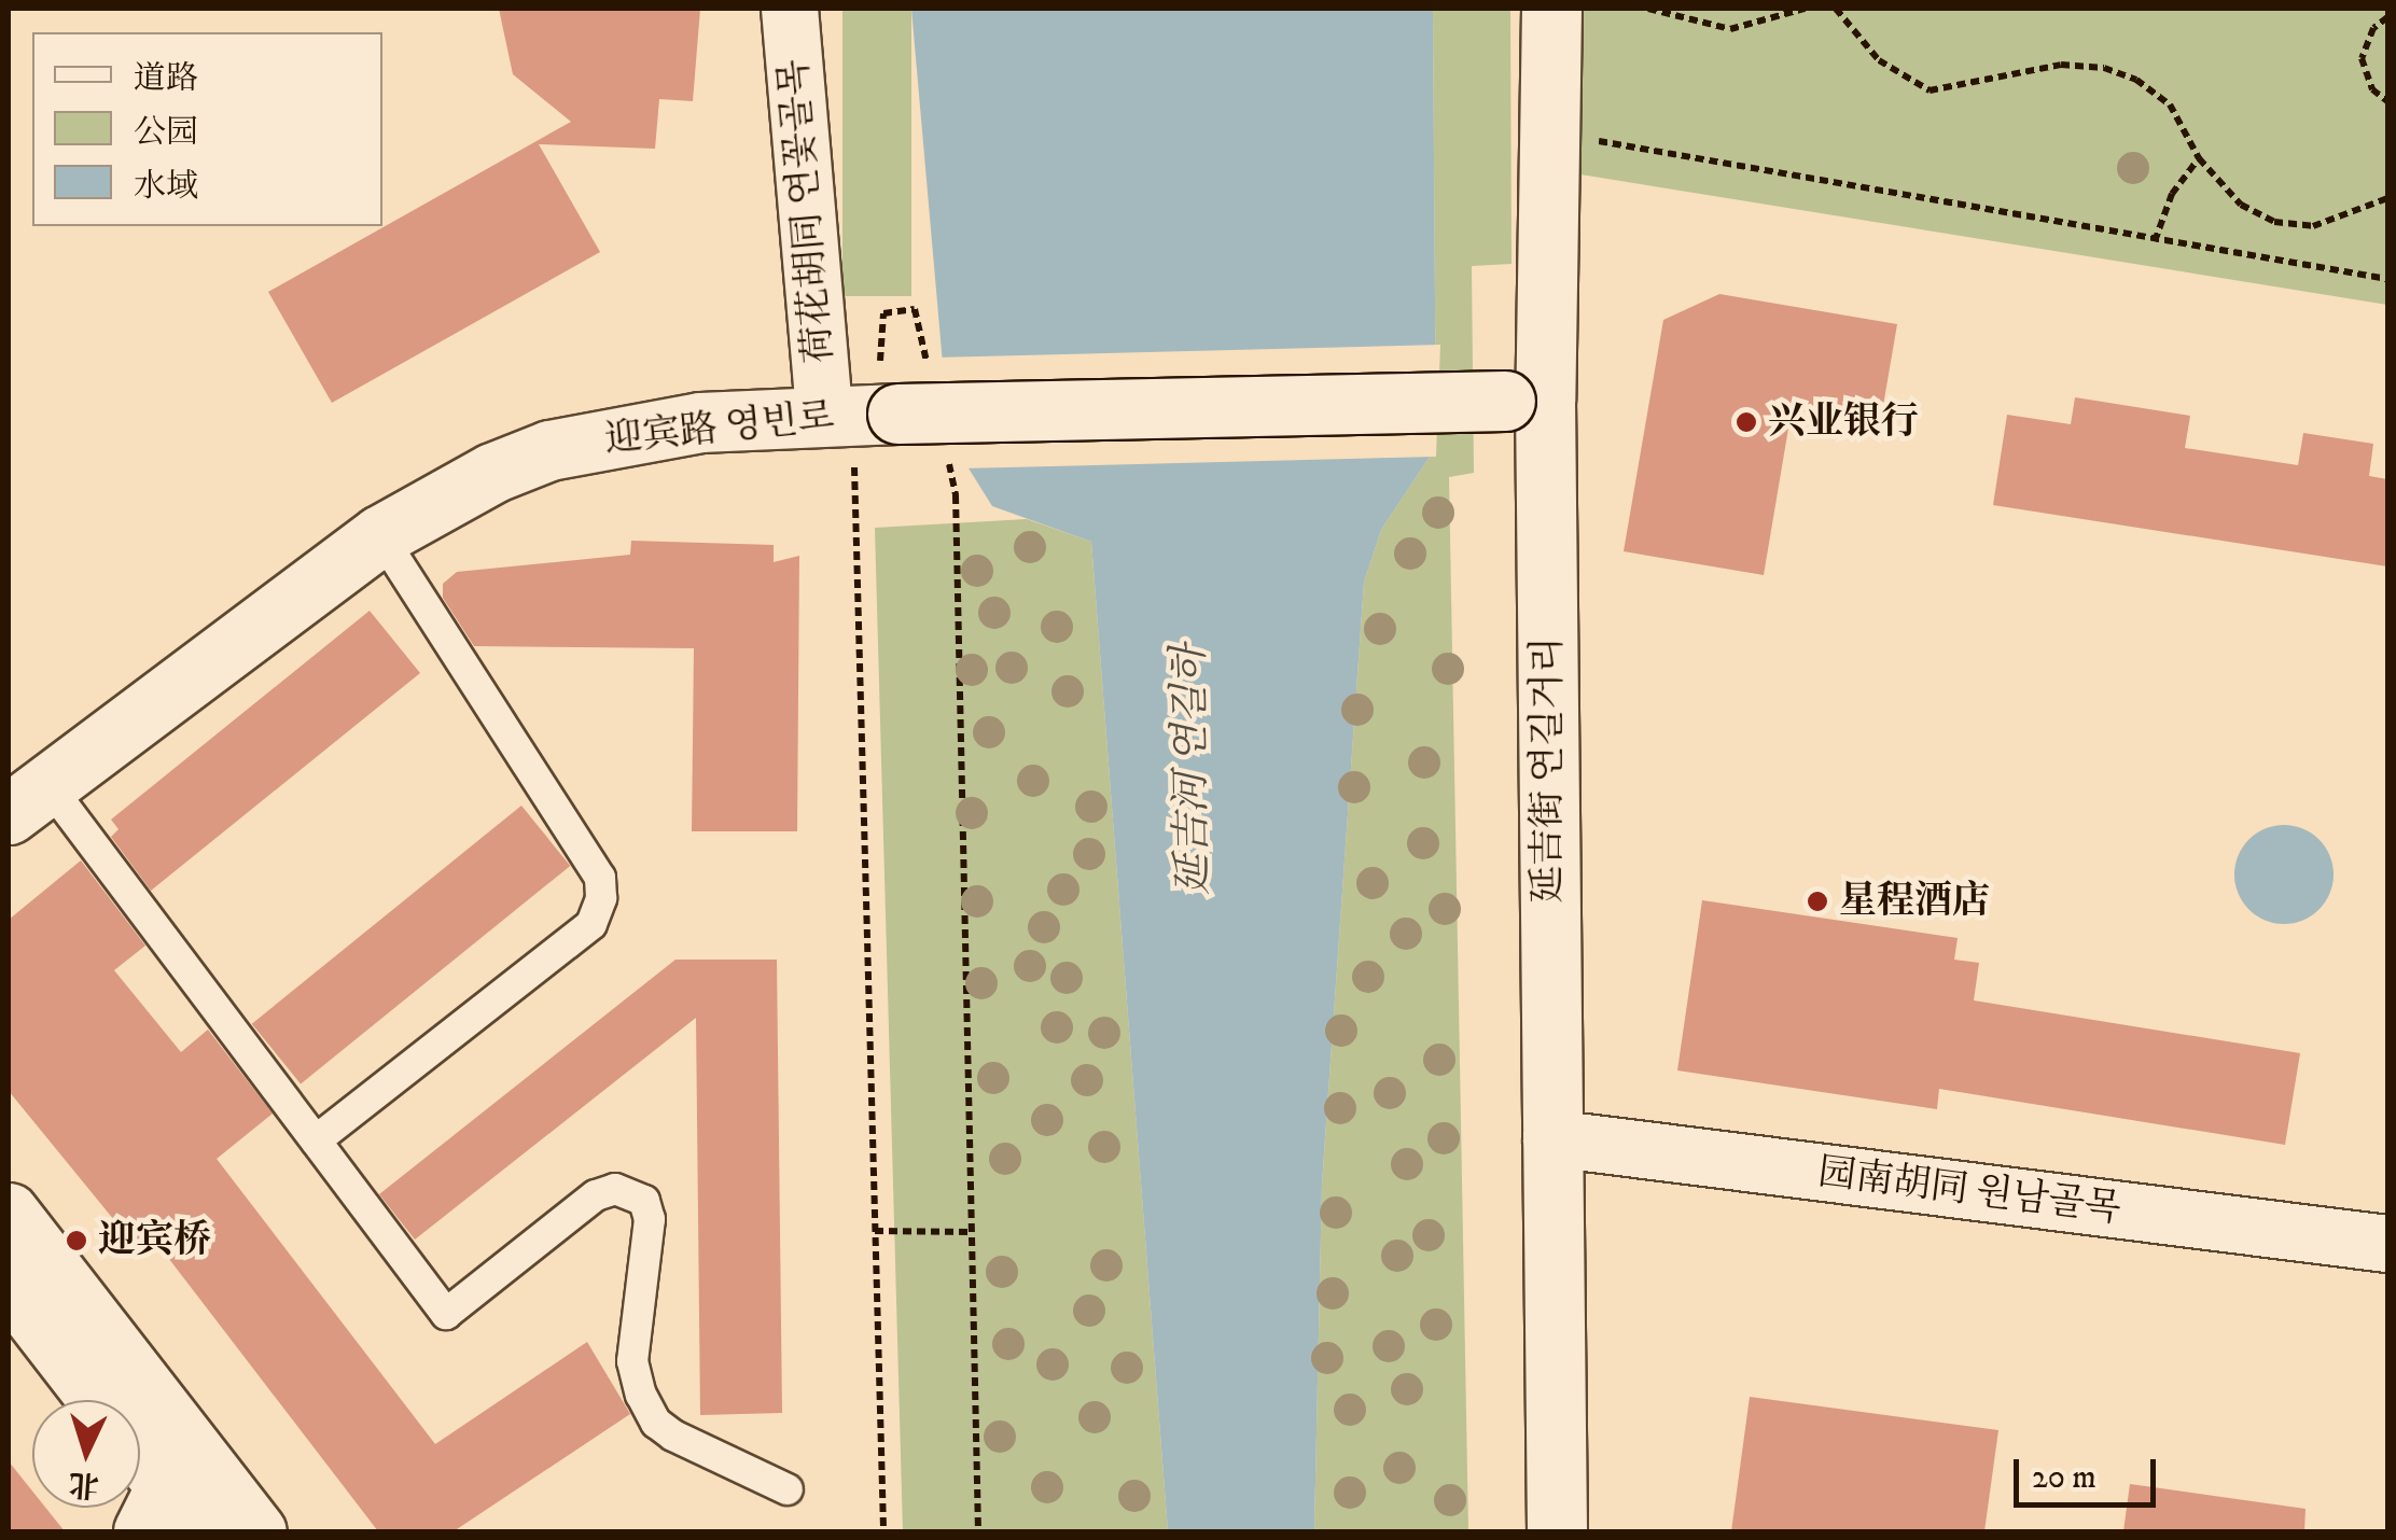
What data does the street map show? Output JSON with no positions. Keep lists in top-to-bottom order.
{
  "streets": {
    "street": [
      "荷花胡同 연꽃골목",
      "迎宾路 영빈로",
      "延吉街 연길거리",
      "园南胡同 원남골목"
    ]
  },
  "crossings": [
    ["荷花胡同 연꽃골목", "迎宾路 영빈로"],
    ["迎宾路 영빈로", "延吉街 연길거리"],
    ["延吉街 연길거리", "园南胡同 원남골목"]
  ],
  "water": ["延吉河 연길하"],
  "places": ["兴业银行", "星程酒店", "迎宾桥"],
  "legend": ["道路", "公园", "水域"],
  "scale_bar": "20 m",
  "north": "bottom"
}
